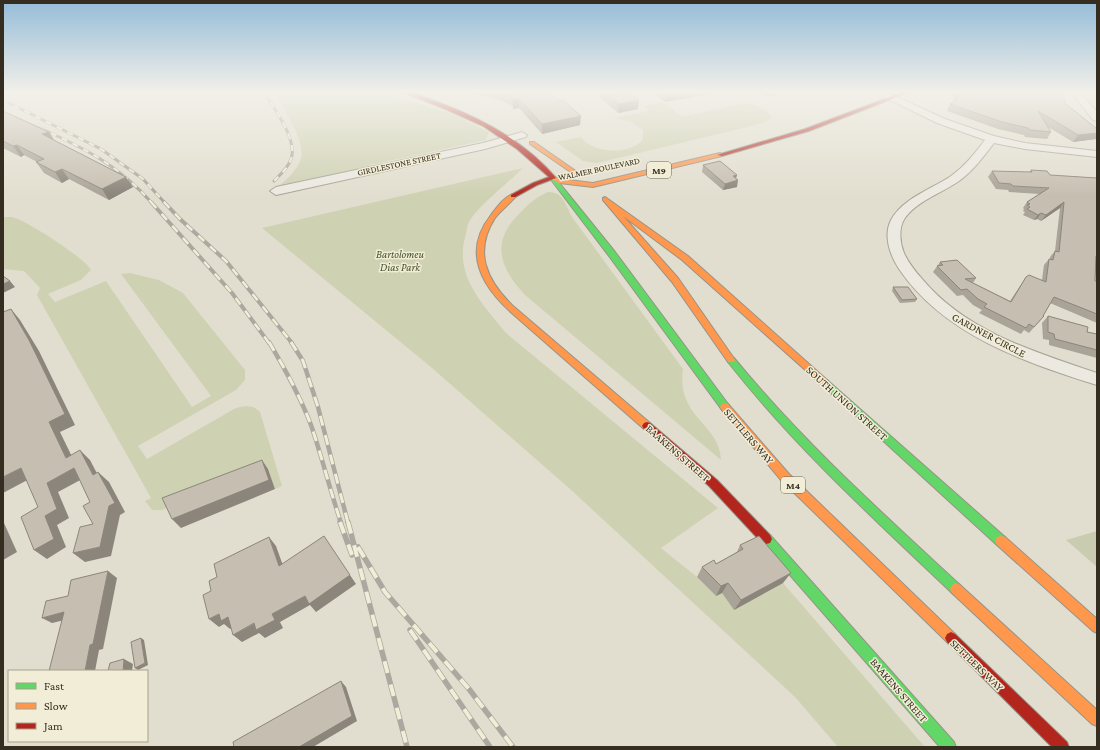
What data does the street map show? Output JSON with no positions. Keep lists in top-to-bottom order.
{
  "streets": {
    "main road": [
      "WALMER BOULEVARD",
      "M9",
      "SOUTH UNION STREET",
      "SETTLERS WAY",
      "BAAKENS STREET",
      "M4"
    ],
    "street": ["GIRDLESTONE STREET", "GARDNER CIRCLE"]
  },
  "crossings": [
    ["GIRDLESTONE STREET", "SOUTH UNION STREET"],
    ["GIRDLESTONE STREET", "M4"],
    ["WALMER BOULEVARD", "SOUTH UNION STREET"],
    ["WALMER BOULEVARD", "SETTLERS WAY"],
    ["WALMER BOULEVARD", "BAAKENS STREET"],
    ["WALMER BOULEVARD", "M4"],
    ["SETTLERS WAY", "BAAKENS STREET"],
    ["SETTLERS WAY", "M4"],
    ["BAAKENS STREET", "M4"]
  ],
  "parks": ["Bartolomeu Dias Park"],
  "legend": ["Fast", "Slow", "Jam"]
}
